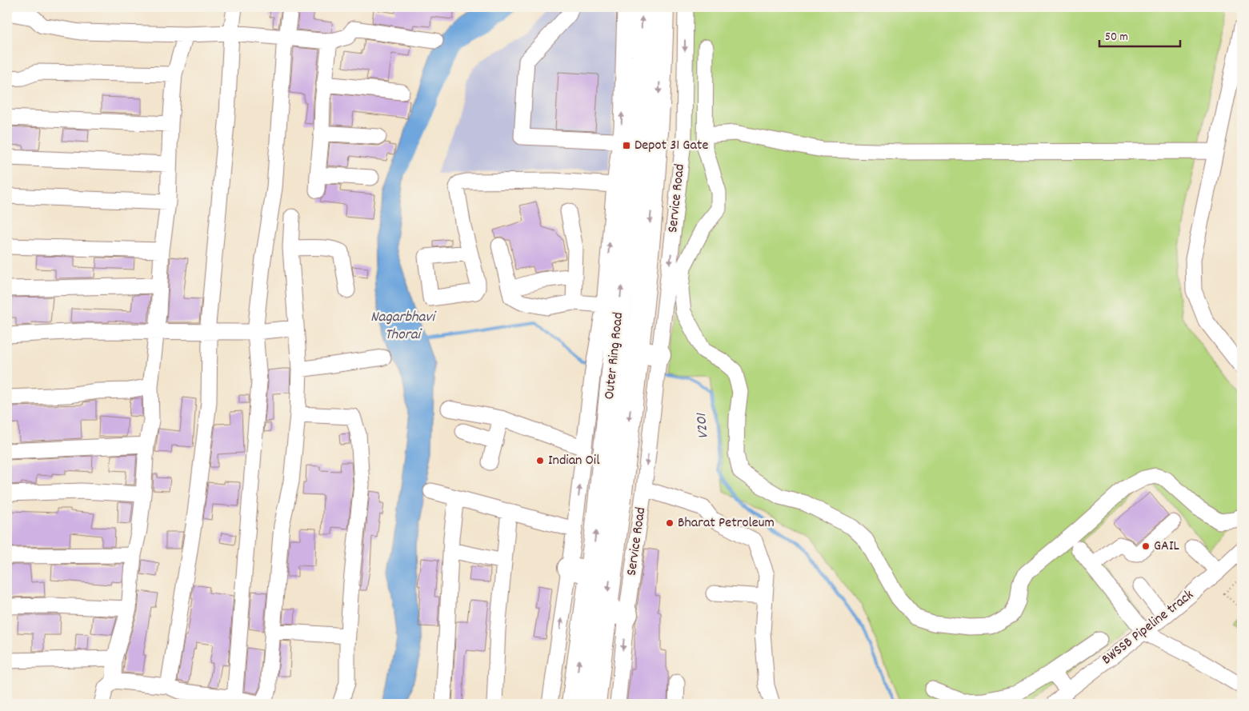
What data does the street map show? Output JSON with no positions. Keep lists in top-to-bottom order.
{
  "streets": {
    "highway": ["Outer Ring Road"],
    "street": ["Service Road", "BWSSB Pipeline track"]
  },
  "crossings": [
    ["Service Road", "Outer Ring Road"]
  ],
  "water": ["Nagarbhavi Thorai", "V201"],
  "places": {
    "transit": ["Depot 31 Gate"],
    "other": ["Indian Oil", "Bharat Petroleum", "GAIL"]
  },
  "scale_bar": "50 m"
}
